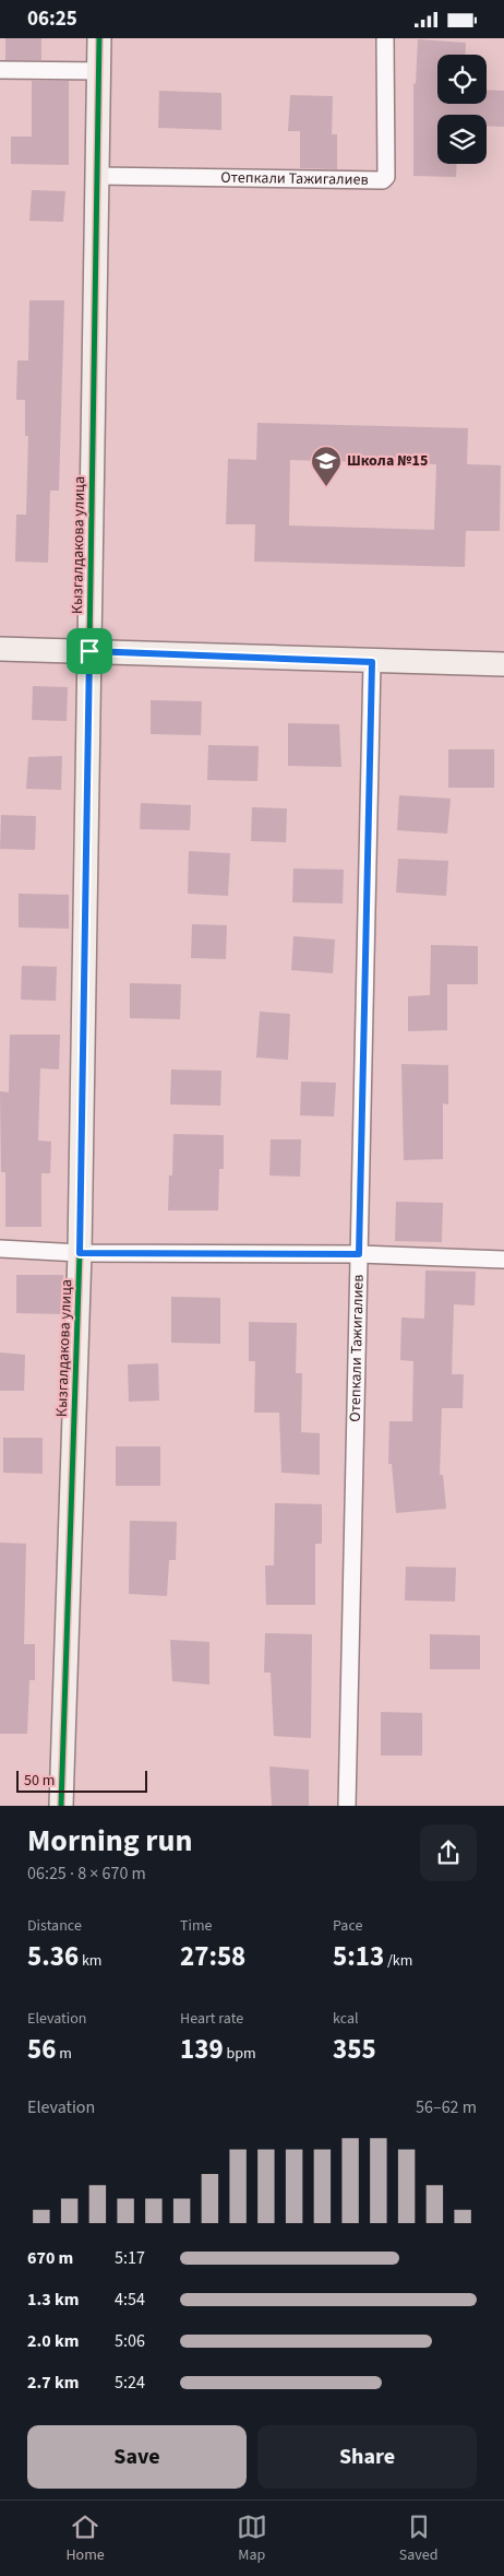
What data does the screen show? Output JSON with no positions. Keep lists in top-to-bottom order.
{
  "streets": {
    "street": ["Отепкали Тажигалиев", "Кызгалдакова улица"]
  },
  "crossings": [
    ["Отепкали Тажигалиев", "Кызгалдакова улица"]
  ],
  "places": {
    "school or university": ["Школа №15"]
  },
  "scale_bar": "50 m",
  "page": {
    "status": "06:25",
    "scale": "50 m",
    "heading": ["Morning run", "06:25 · 8 × 670 m"],
    "stats": [
      ["Distance", "5.36 km"],
      ["Time", "27:58"],
      ["Pace", "5:13 /km"],
      ["Elevation", "56 m"],
      ["Heart rate", "139 bpm"],
      ["kcal", "355"]
    ],
    "chart": ["Elevation", "56–62 m"],
    "list": [
      {
        "name": "670 m",
        "note": "5:17"
      },
      {
        "name": "1.3 km",
        "note": "4:54"
      },
      {
        "name": "2.0 km",
        "note": "5:06"
      },
      {
        "name": "2.7 km",
        "note": "5:24"
      }
    ],
    "buttons": ["Save", "Share"],
    "tabs": ["Home", "Map", "Saved"]
  }
}
